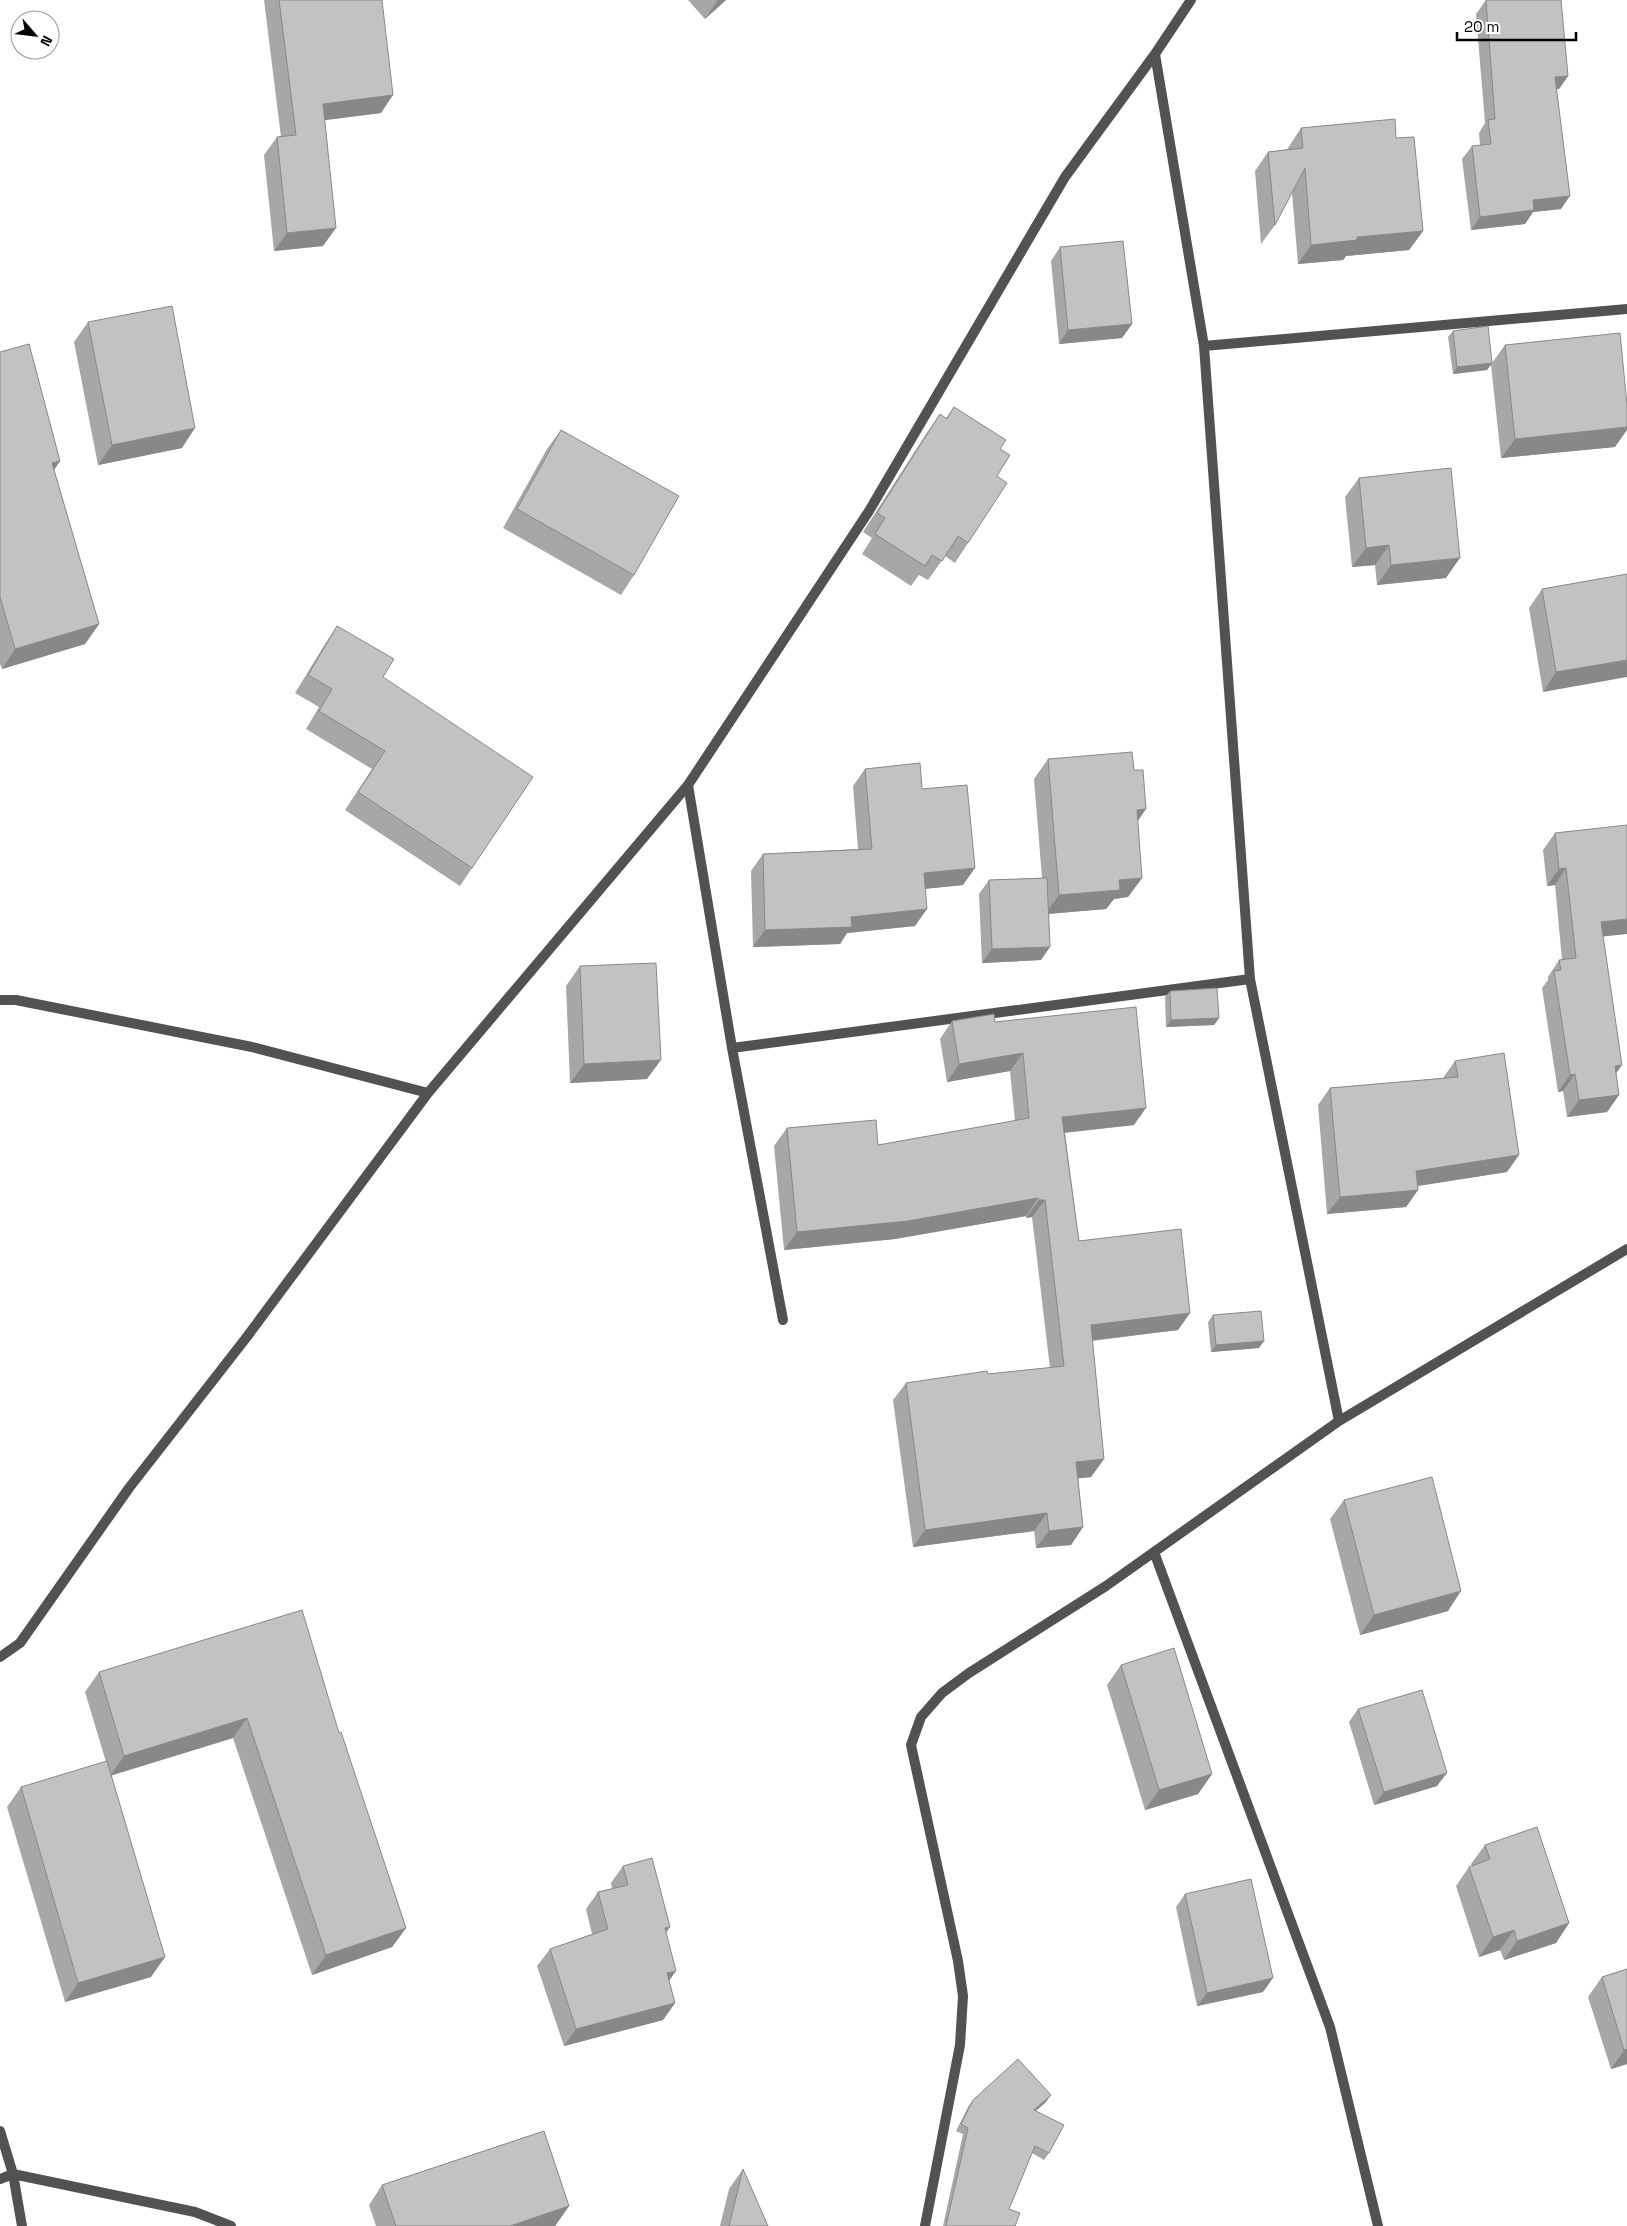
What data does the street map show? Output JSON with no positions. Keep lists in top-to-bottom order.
{
  "scale_bar": "20 m",
  "north": "bottom right"
}
